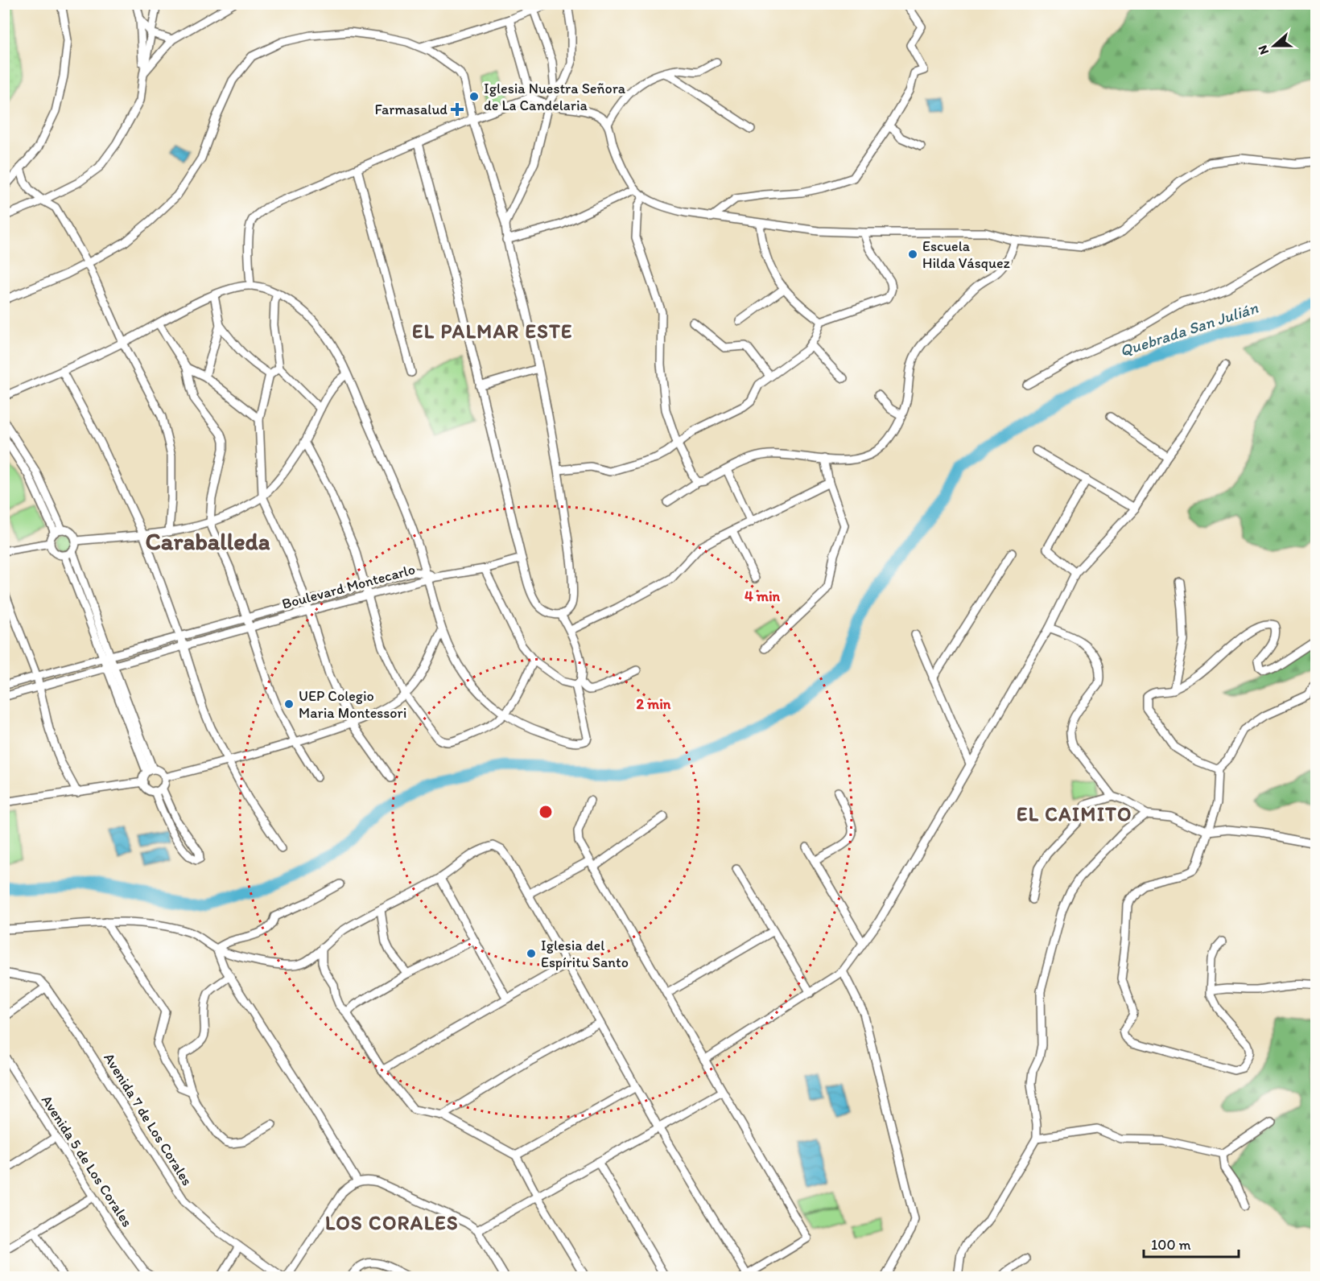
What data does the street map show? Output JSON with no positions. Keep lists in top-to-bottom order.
{
  "streets": {
    "street": ["Boulevard Montecarlo", "Avenida 7 de Los Corales", "Avenida 5 de Los Corales"]
  },
  "districts": [
    "EL PALMAR ESTE",
    "Caraballeda",
    "EL CAIMITO",
    "LOS CORALES"
  ],
  "water": ["Quebrada San Julián"],
  "places": {
    "other": [
      "Iglesia Nuestra Señora de La Candelaria",
      "Escuela Hilda Vásquez",
      "UEP Colegio Maria Montessori",
      "Iglesia del Espíritu Santo"
    ],
    "health": ["Farmasalud"]
  },
  "scale_bar": "100 m",
  "north": "left",
  "rings": ["4 min", "2 min"]
}
